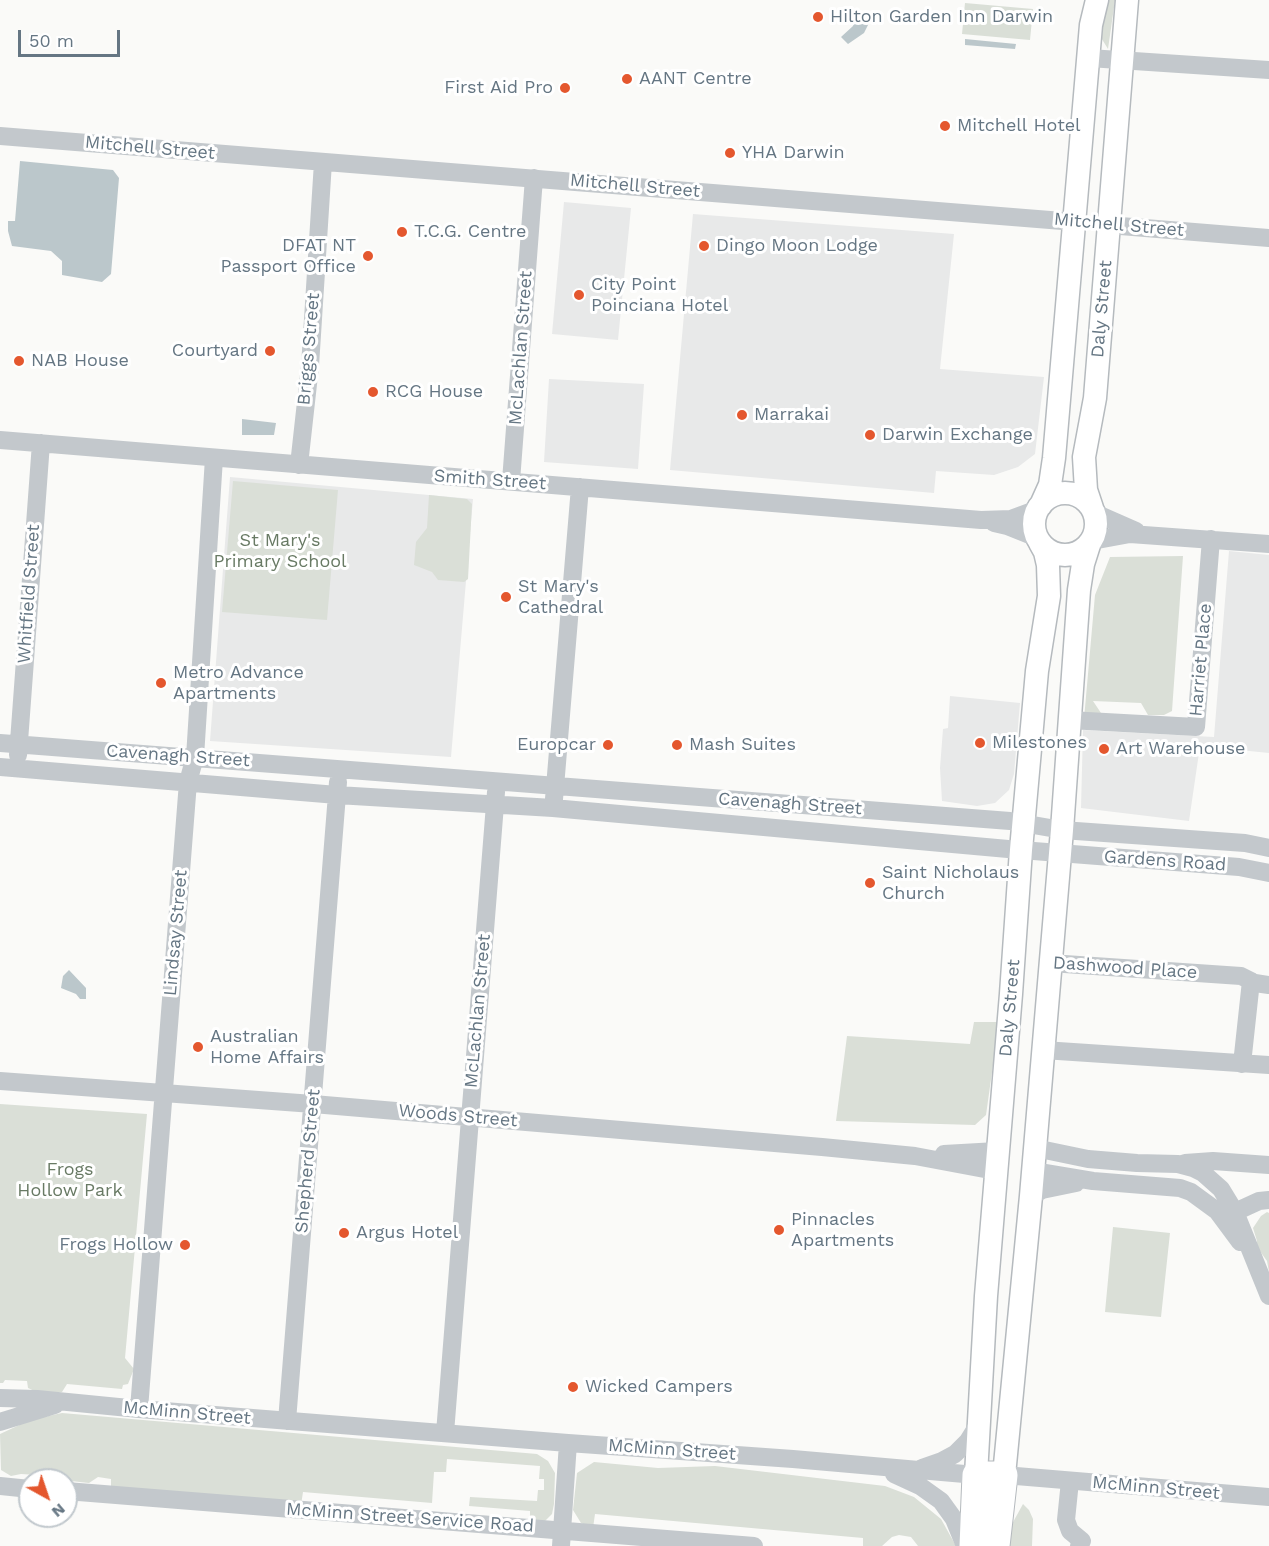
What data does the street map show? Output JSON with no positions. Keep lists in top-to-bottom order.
{
  "streets": {
    "highway": ["McMinn Street"],
    "main road": ["Mitchell Street", "Daly Street", "Dashwood Place"],
    "street": [
      "McLachlan Street",
      "Briggs Street",
      "Smith Street",
      "Whitfield Street",
      "Harriet Place",
      "Cavenagh Street",
      "Gardens Road",
      "Lindsay Street",
      "Woods Street",
      "Shepherd Street",
      "McMinn Street Service Road"
    ]
  },
  "crossings": [
    ["Mitchell Street", "Daly Street"],
    ["Mitchell Street", "McLachlan Street"],
    ["Mitchell Street", "Briggs Street"],
    ["Daly Street", "Smith Street"],
    ["Daly Street", "Harriet Place"],
    ["Daly Street", "Cavenagh Street"],
    ["Daly Street", "Gardens Road"],
    ["Daly Street", "Dashwood Place"],
    ["Daly Street", "Woods Street"],
    ["Daly Street", "McMinn Street"],
    ["McLachlan Street", "Smith Street"],
    ["McLachlan Street", "Cavenagh Street"],
    ["McLachlan Street", "Woods Street"],
    ["McLachlan Street", "McMinn Street"],
    ["Briggs Street", "Smith Street"],
    ["Smith Street", "Whitfield Street"],
    ["Smith Street", "Lindsay Street"],
    ["Whitfield Street", "Cavenagh Street"],
    ["Cavenagh Street", "Gardens Road"],
    ["Cavenagh Street", "Lindsay Street"],
    ["Cavenagh Street", "Shepherd Street"],
    ["Lindsay Street", "Woods Street"],
    ["Lindsay Street", "McMinn Street"],
    ["Woods Street", "Shepherd Street"],
    ["Shepherd Street", "McMinn Street"]
  ],
  "parks": ["St Mary's Primary School", "Frogs Hollow Park"],
  "places": [
    "Hilton Garden Inn Darwin",
    "AANT Centre",
    "First Aid Pro",
    "Mitchell Hotel",
    "YHA Darwin",
    "T.C.G. Centre",
    "Dingo Moon Lodge",
    "DFAT NT Passport Office",
    "City Point Poinciana Hotel",
    "Courtyard",
    "NAB House",
    "RCG House",
    "Marrakai",
    "Darwin Exchange",
    "St Mary's Cathedral",
    "Metro Advance Apartments",
    "Milestones",
    "Europcar",
    "Mash Suites",
    "Art Warehouse",
    "Saint Nicholaus Church",
    "Australian Home Affairs",
    "Pinnacles Apartments",
    "Argus Hotel",
    "Frogs Hollow",
    "Wicked Campers"
  ],
  "scale_bar": "50 m",
  "north": "bottom right"
}
